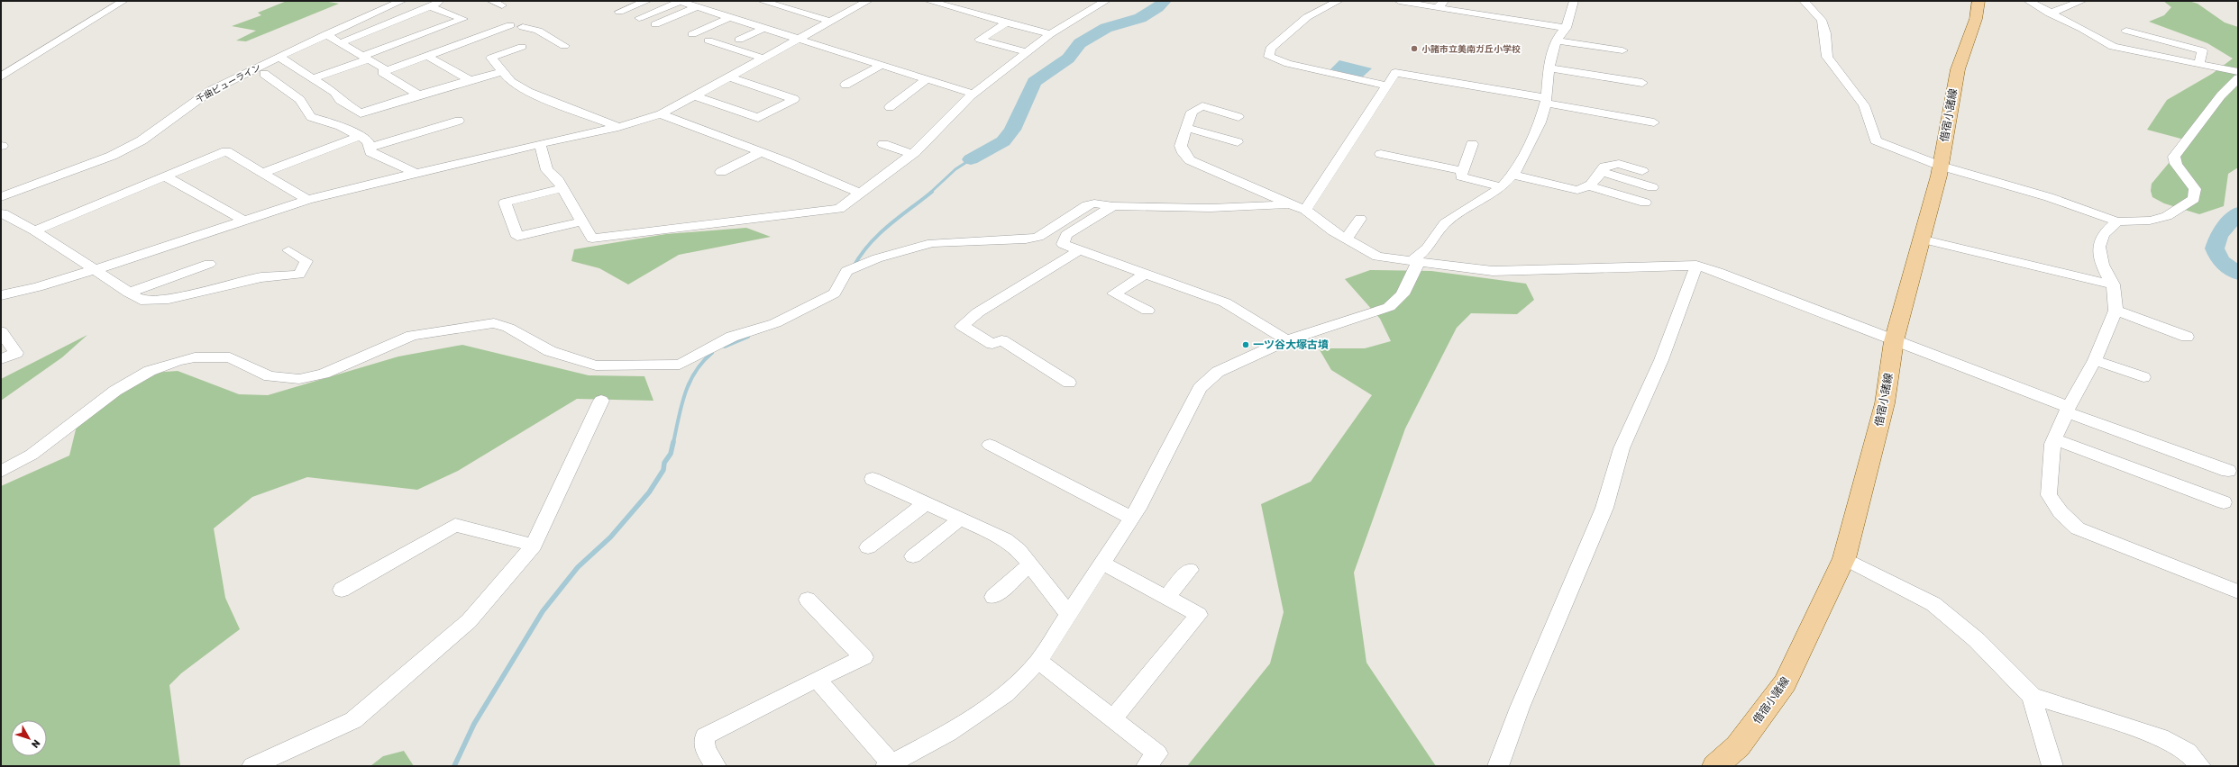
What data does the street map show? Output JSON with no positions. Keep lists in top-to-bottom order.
{
  "streets": {
    "main road": ["借宿小諸線"],
    "street": ["千曲ビューライン"]
  },
  "places": ["小諸市立美南ガ丘小学校", "一ツ谷大塚古墳"],
  "north": "bottom right"
}
